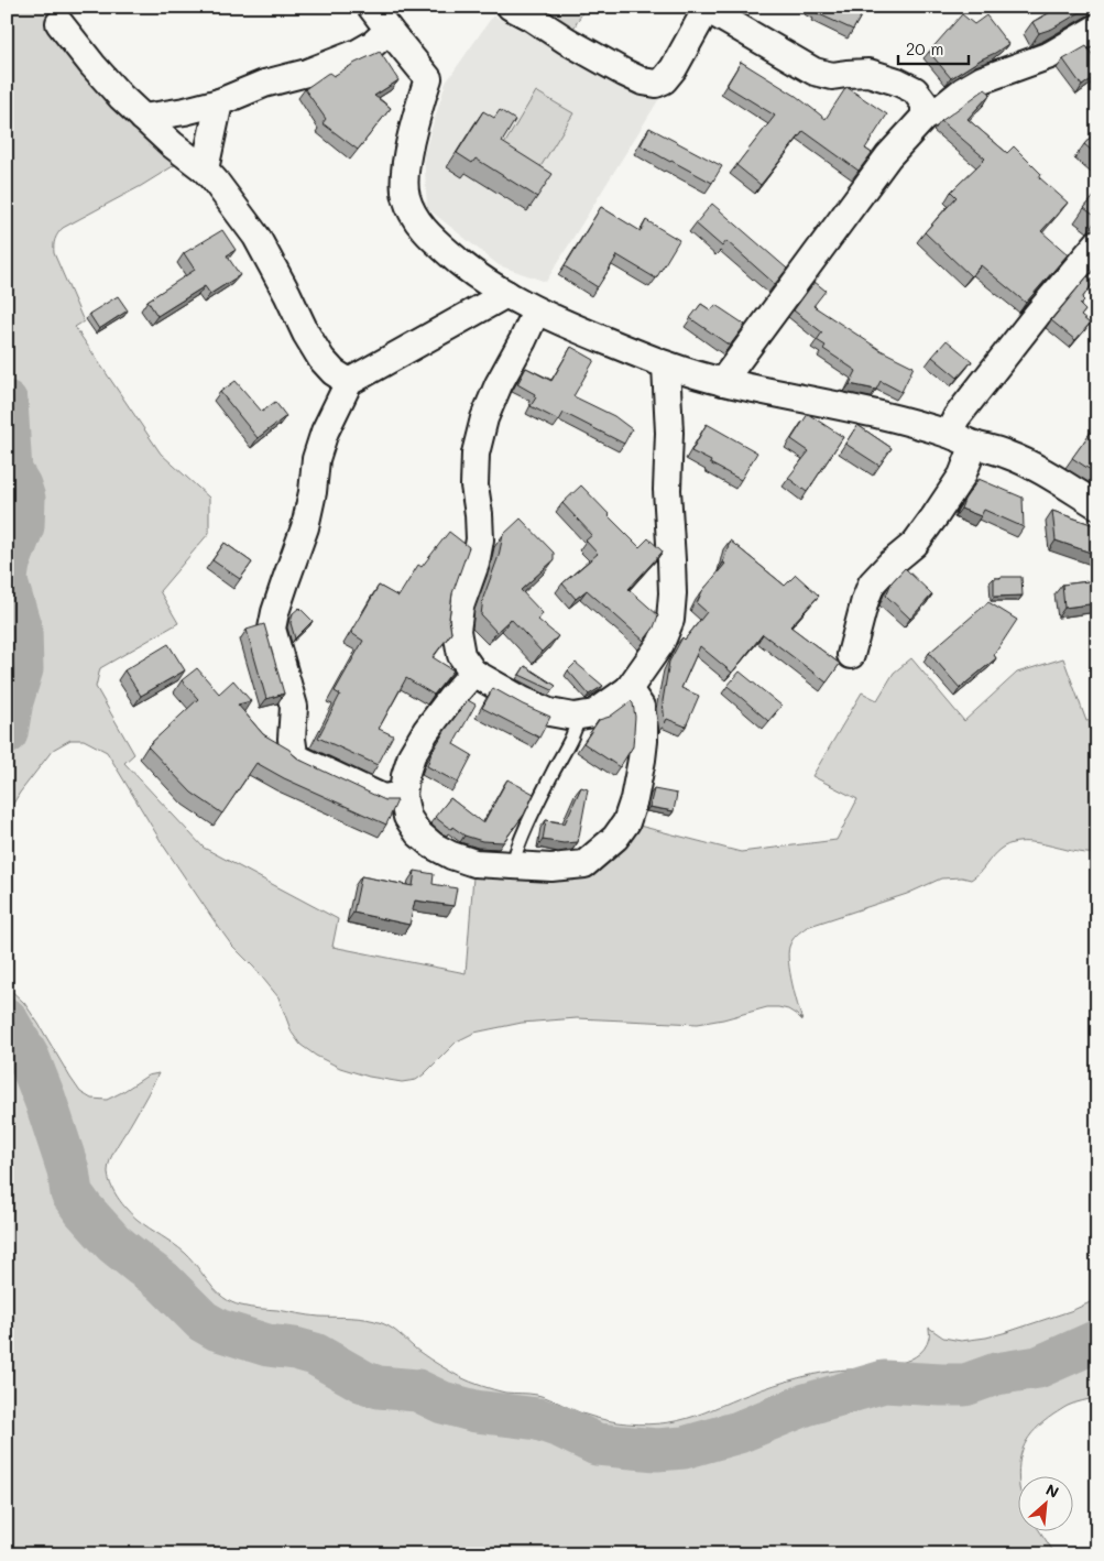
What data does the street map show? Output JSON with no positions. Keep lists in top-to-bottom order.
{
  "scale_bar": "20 m",
  "north": "top right"
}
